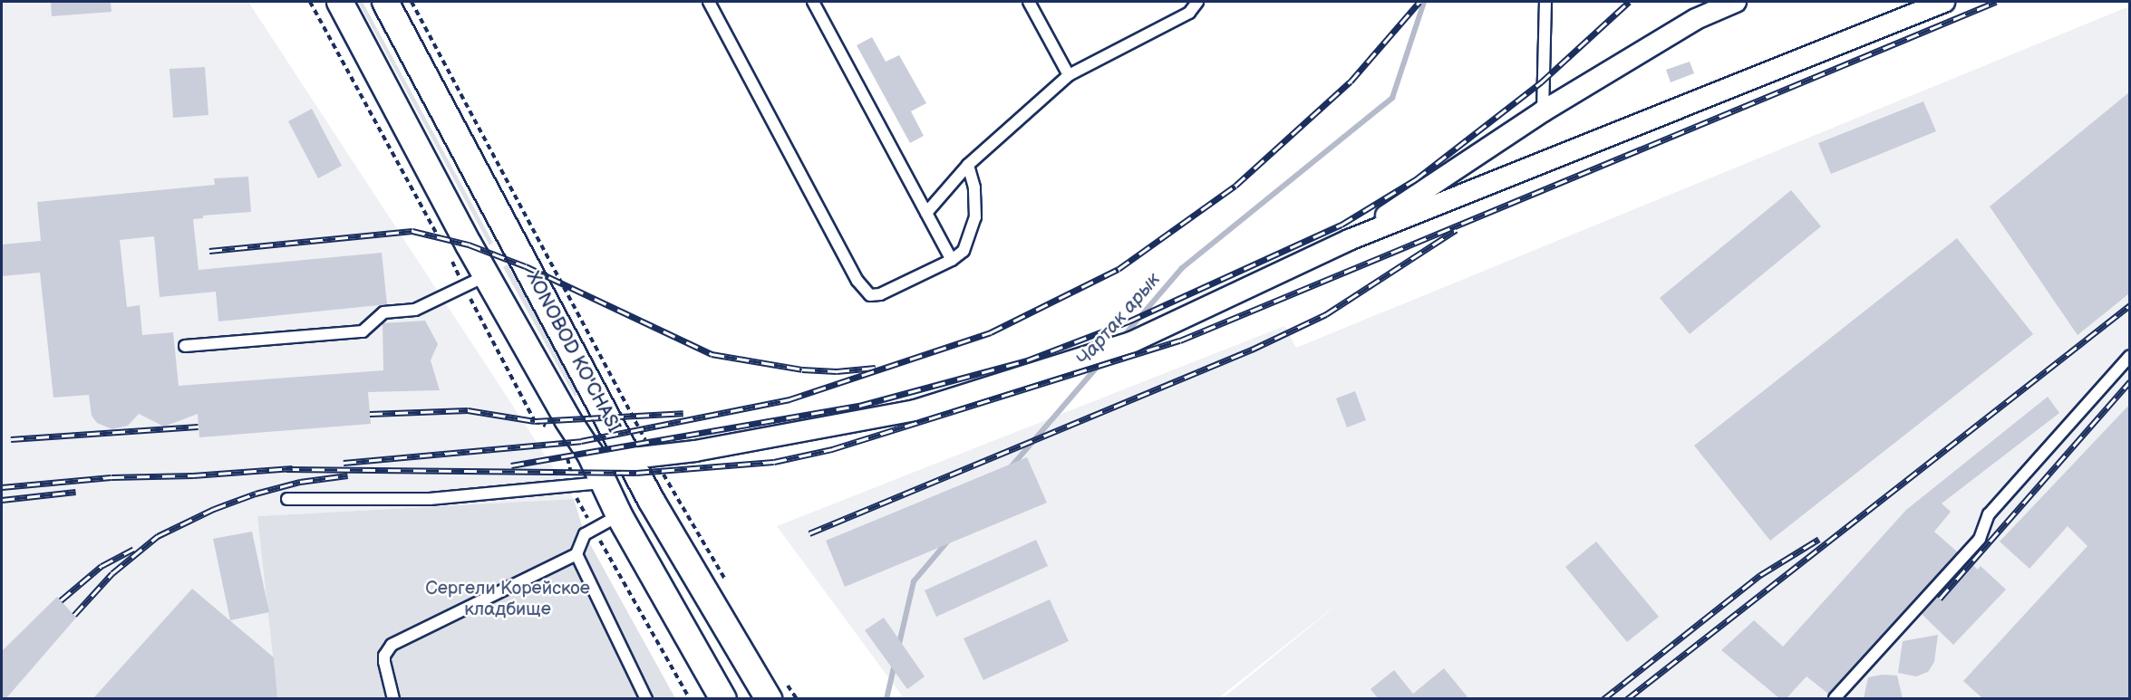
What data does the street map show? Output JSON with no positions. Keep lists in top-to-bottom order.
{
  "streets": {
    "street": ["XONOBOD KO'CHASI"]
  },
  "water": ["Чартак арык"],
  "parks": ["Сергели Корейское кладбище"]
}
